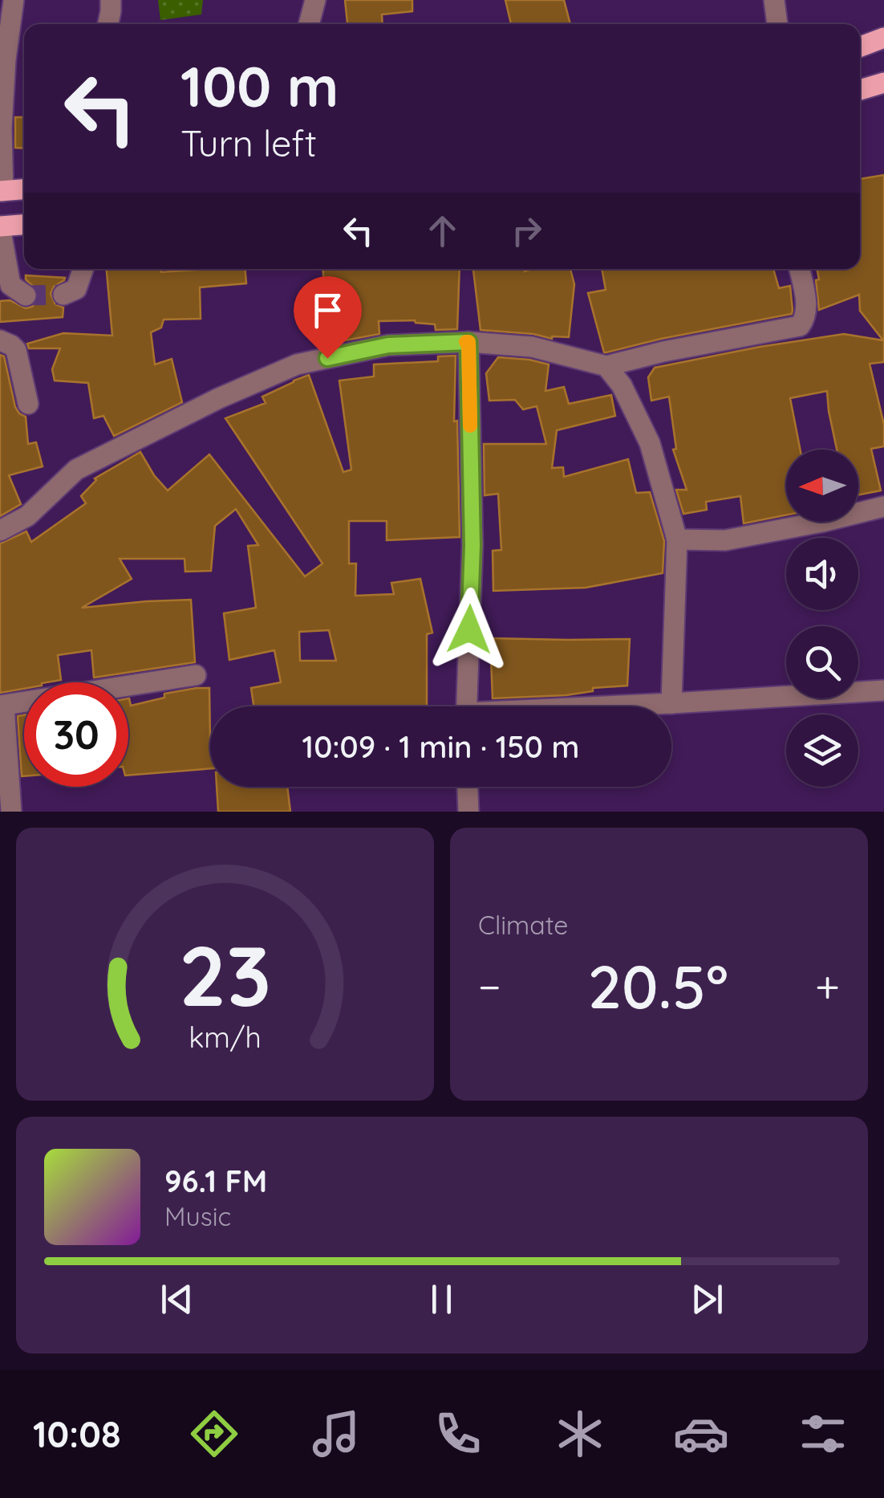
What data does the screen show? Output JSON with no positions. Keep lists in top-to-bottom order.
{
  "north": "left",
  "page": {
    "turn": ["100 m", "Turn left"],
    "limit": "30",
    "trip": "10:09 · 1 min · 150 m",
    "tile": "Climate",
    "heat": ["−", "20.5°", "+"],
    "song": ["96.1 FM", "Music"],
    "tabs": "10:08",
    "gauge": ["23", "km/h"]
  }
}
